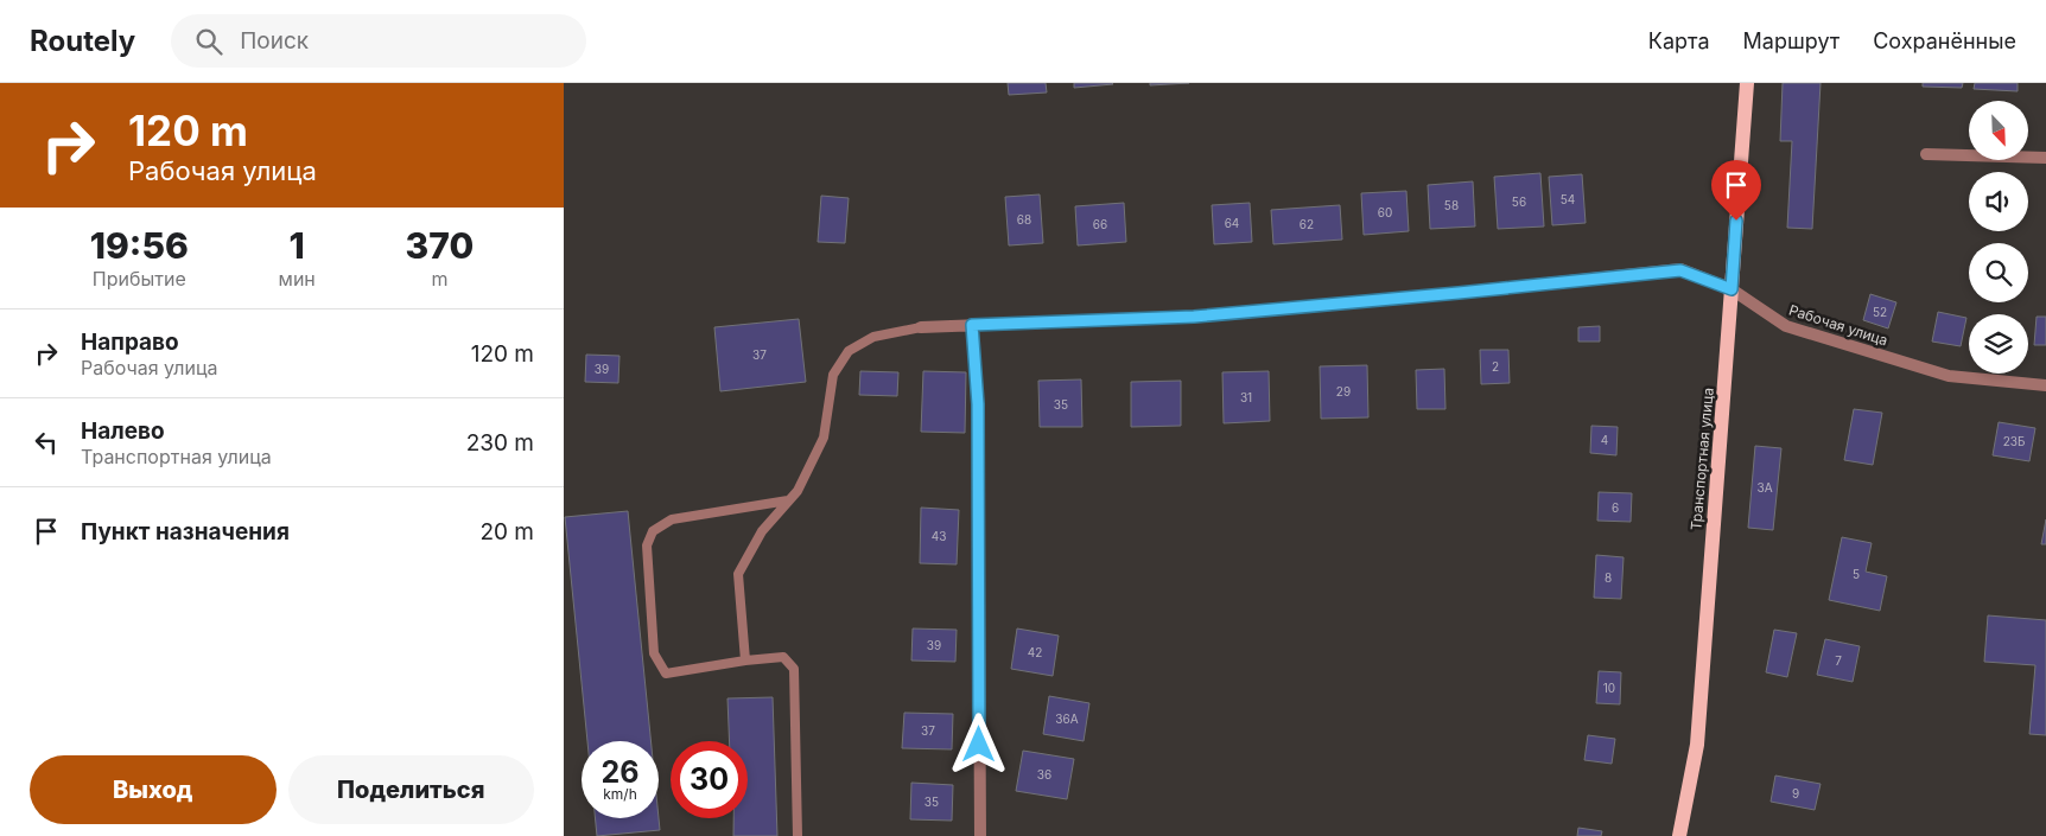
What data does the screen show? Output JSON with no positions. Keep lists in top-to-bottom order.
{
  "streets": {
    "main road": ["Транспортная улица"],
    "street": ["Рабочая улица"]
  },
  "crossings": [
    ["Рабочая улица", "Транспортная улица"]
  ],
  "house_numbers": [
    "54",
    "56",
    "58",
    "60",
    "68",
    "64",
    "66",
    "62",
    "52",
    "37",
    "2",
    "39",
    "29",
    "31",
    "35",
    "4",
    "23Б",
    "3А",
    "6",
    "43",
    "5",
    "8",
    "39",
    "42",
    "7",
    "10",
    "36А",
    "37",
    "36",
    "9",
    "35"
  ],
  "north": "bottom right",
  "page": {
    "header": "Routely",
    "search": "Поиск",
    "nav": ["Карта", "Маршрут", "Сохранённые"],
    "turn": ["120 m", "Рабочая улица"],
    "eta": [
      "19:56",
      "Прибытие",
      "1",
      "мин",
      "370",
      "m"
    ],
    "list": [
      {
        "name": "Направо",
        "note": "Рабочая улица",
        "value": "120 m"
      },
      {
        "name": "Налево",
        "note": "Транспортная улица",
        "value": "230 m"
      },
      {
        "name": "Пункт назначения",
        "value": "20 m"
      }
    ],
    "speed": "26 km/h",
    "limit": "30",
    "buttons": ["Выход", "Поделиться"]
  }
}
